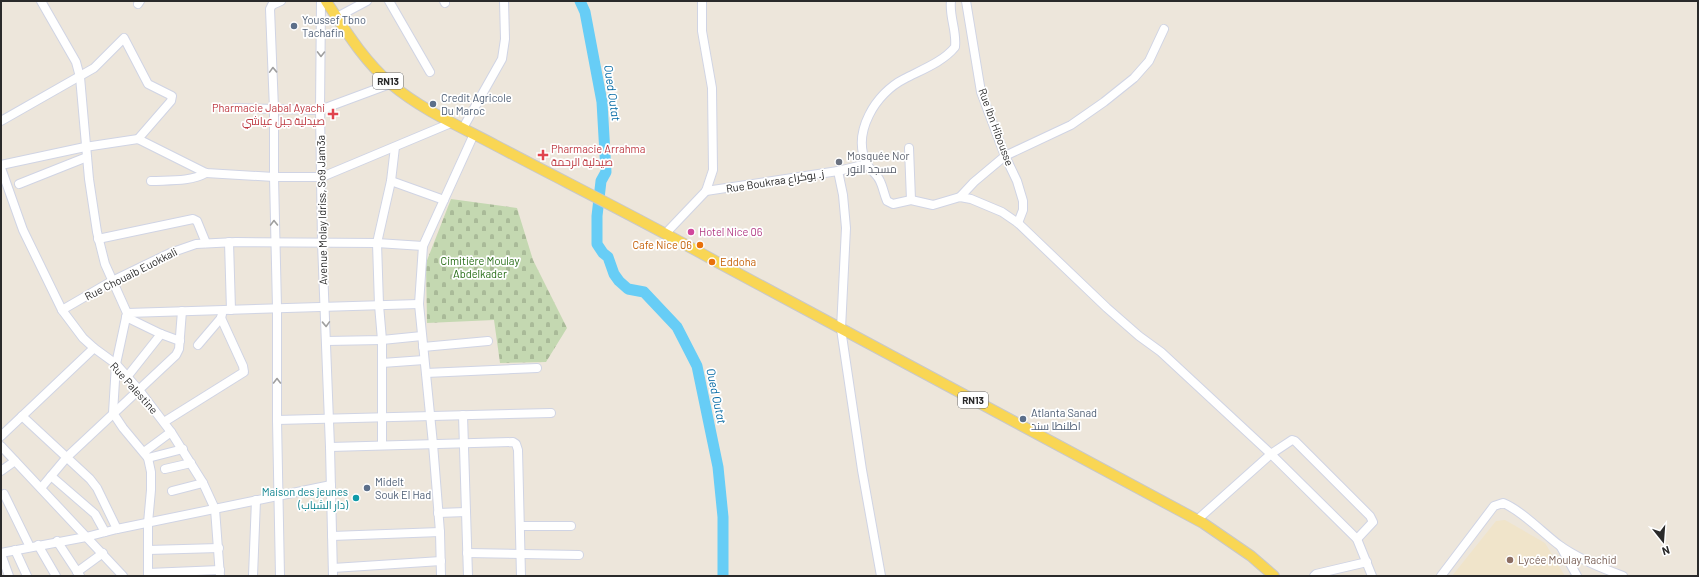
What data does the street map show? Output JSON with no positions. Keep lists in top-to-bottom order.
{
  "streets": {
    "main road": ["RN13"],
    "street": [
      "Rue Ibn Hibousse",
      "Rue Boukraa ز. بوكراع",
      "Avenue Molay Idriss, So9 Jam3a",
      "Rue Chouaib Euokkali",
      "Rue Palestine"
    ]
  },
  "crossings": [
    ["Avenue Molay Idriss, So9 Jam3a", "Rue Chouaib Euokkali"],
    ["Rue Chouaib Euokkali", "Rue Palestine"]
  ],
  "water": ["Oued Outat"],
  "parks": ["Cimitière Moulay Abdelkader"],
  "places": {
    "other": [
      "Youssef Tbno Tachafin",
      "Credit Agricole Du Maroc",
      "Mosquée Nor مسجد النور",
      "Hotel Nice 06",
      "Cafe Nice 06",
      "Eddoha",
      "Atlanta Sanad اطلنطا سند",
      "Midelt Souk El Had",
      "Maison des jeunes (دار الشباب)",
      "Lycée Moulay Rachid"
    ],
    "health": ["Pharmacie Jabal Ayachi صيدلية جبل عياشي", "Pharmacie Arrahma صيدلية الرحمة"]
  },
  "north": "bottom"
}
